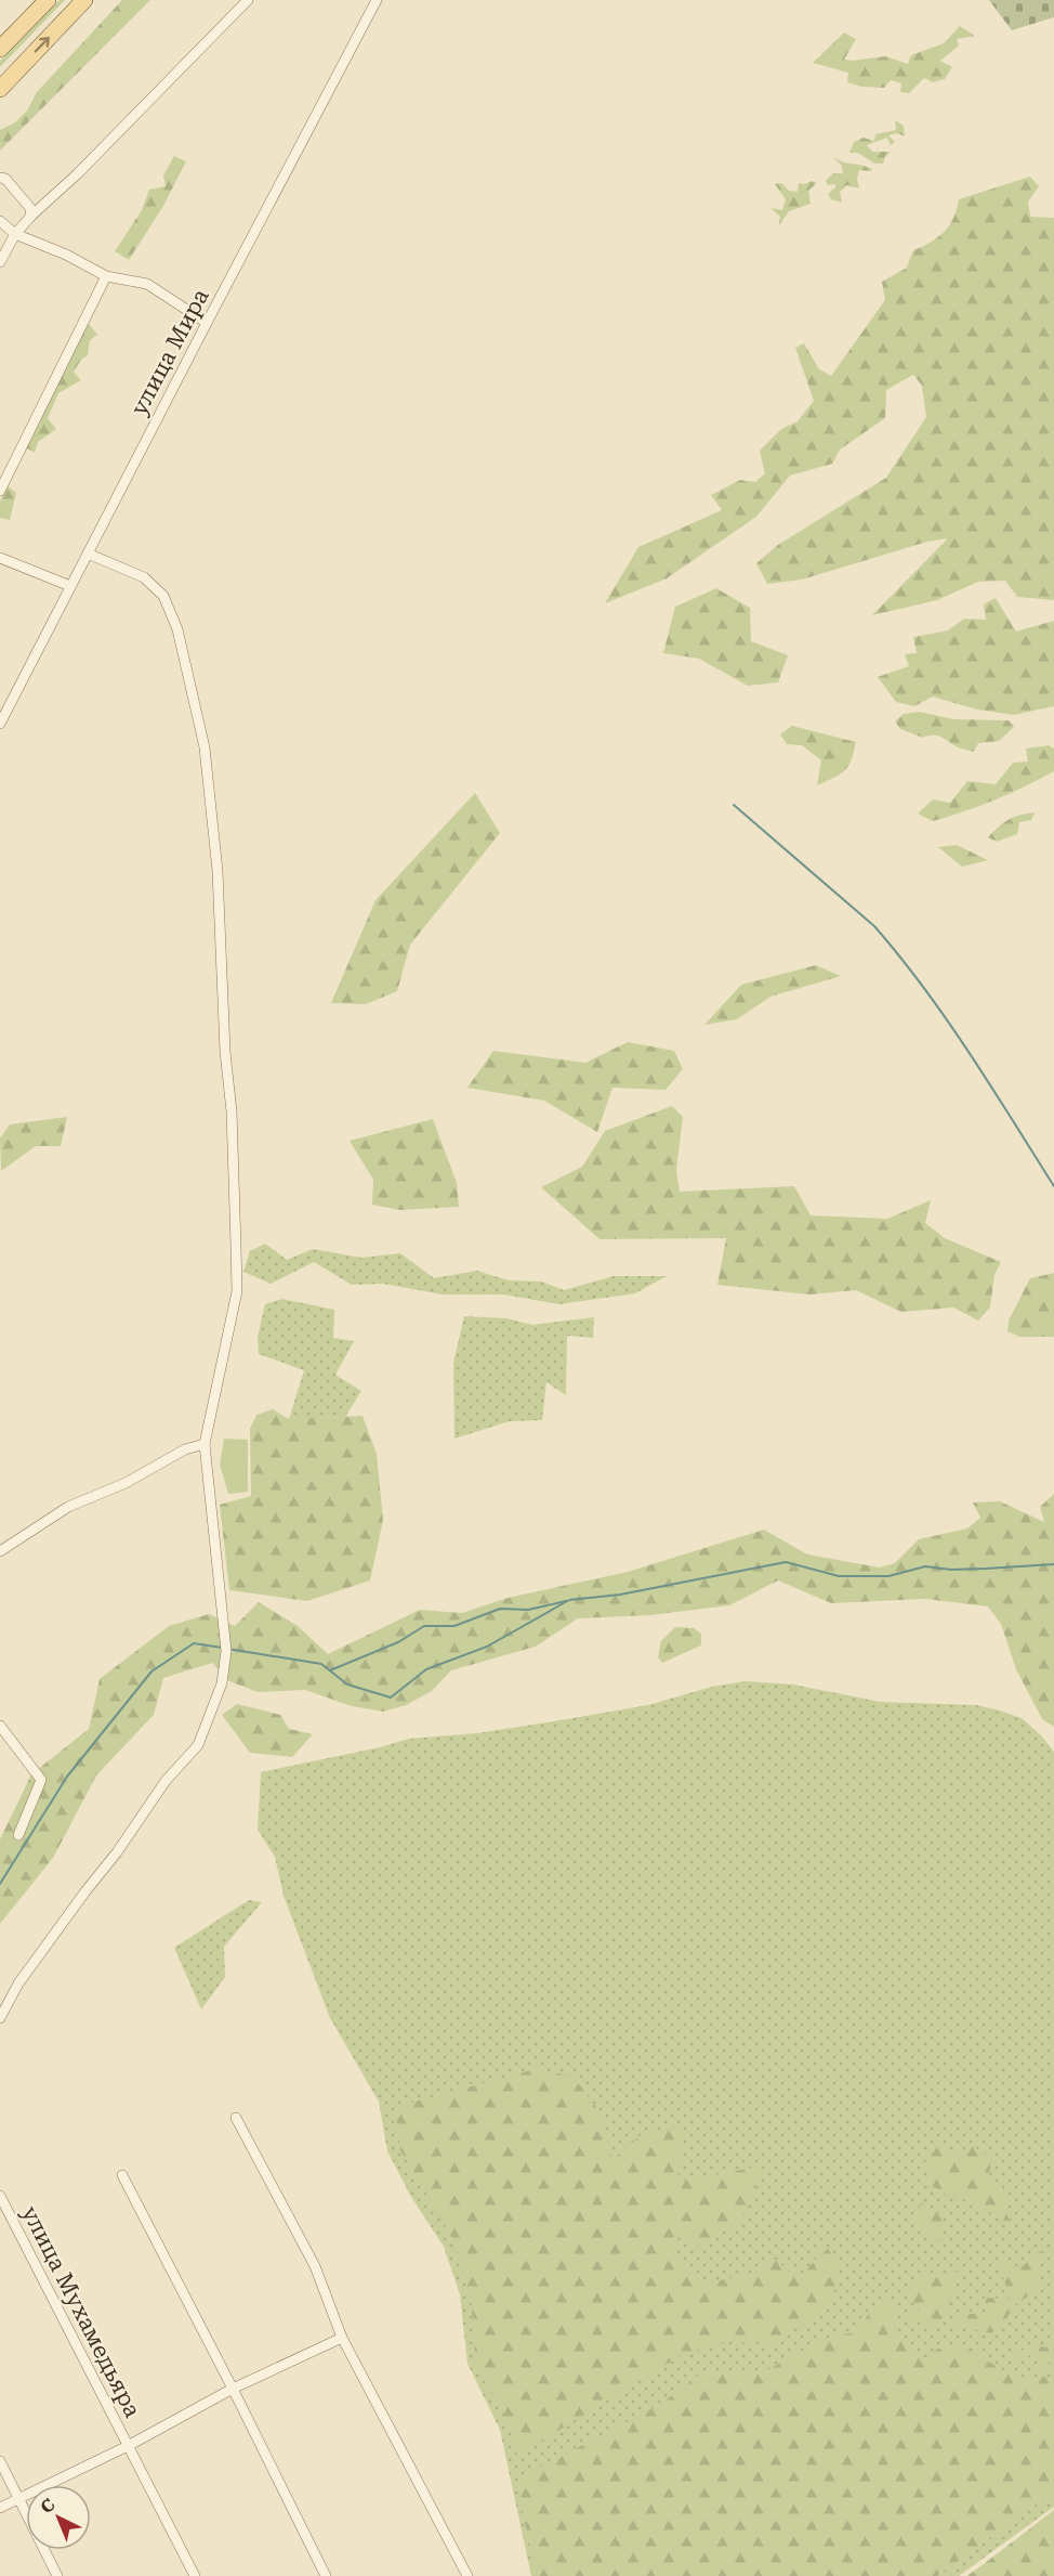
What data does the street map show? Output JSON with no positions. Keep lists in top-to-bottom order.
{
  "streets": {
    "street": ["улица Мира", "улица Мухамедьяра"]
  },
  "north": "top left"
}
